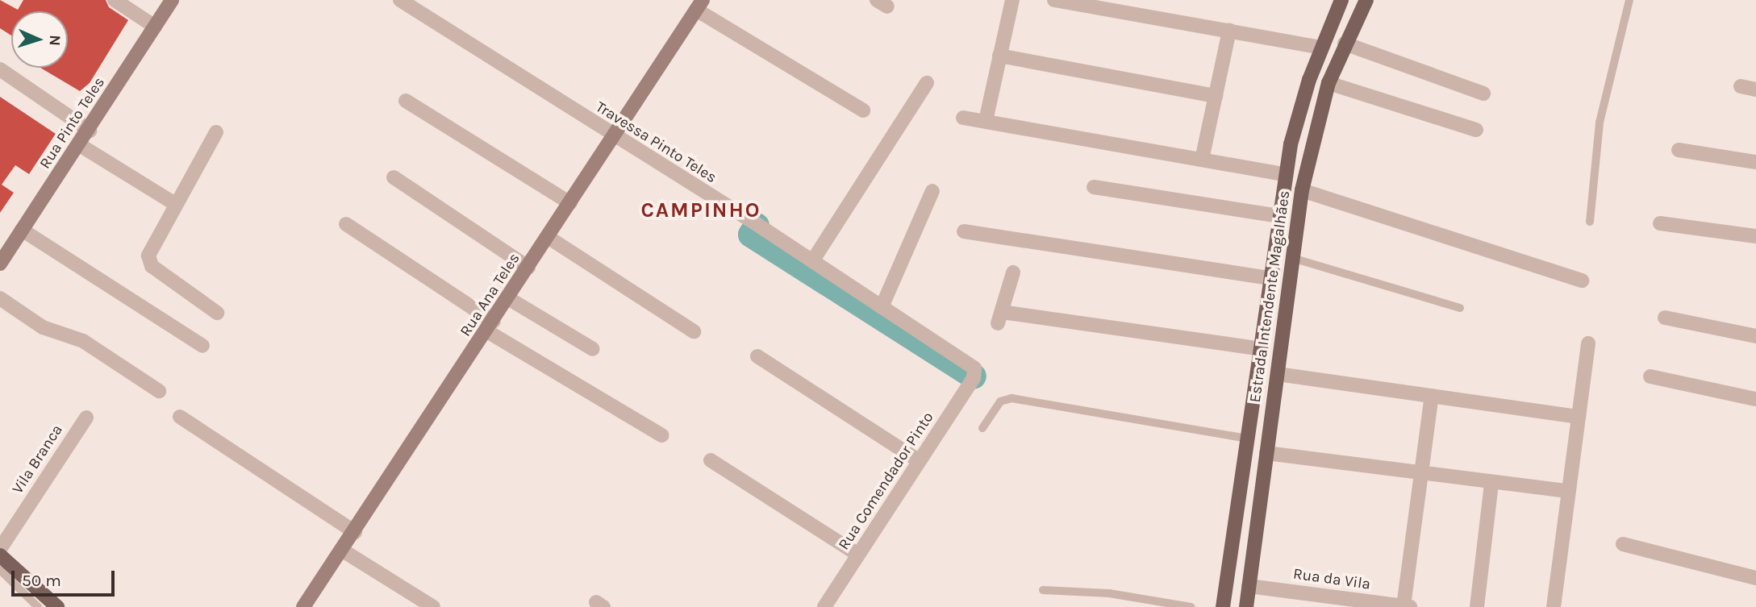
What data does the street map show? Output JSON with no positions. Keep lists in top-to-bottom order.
{
  "streets": {
    "main road": ["Estrada Intendente Magalhães"],
    "street": [
      "Rua Pinto Teles",
      "Travessa Pinto Teles",
      "Rua Ana Teles",
      "Vila Branca",
      "Rua Comendador Pinto",
      "Rua da Vila"
    ]
  },
  "crossings": [
    ["Travessa Pinto Teles", "Rua Ana Teles"],
    ["Travessa Pinto Teles", "Rua Comendador Pinto"],
    ["Estrada Intendente Magalhães", "Rua da Vila"]
  ],
  "districts": ["CAMPINHO"],
  "scale_bar": "50 m",
  "north": "right"
}
